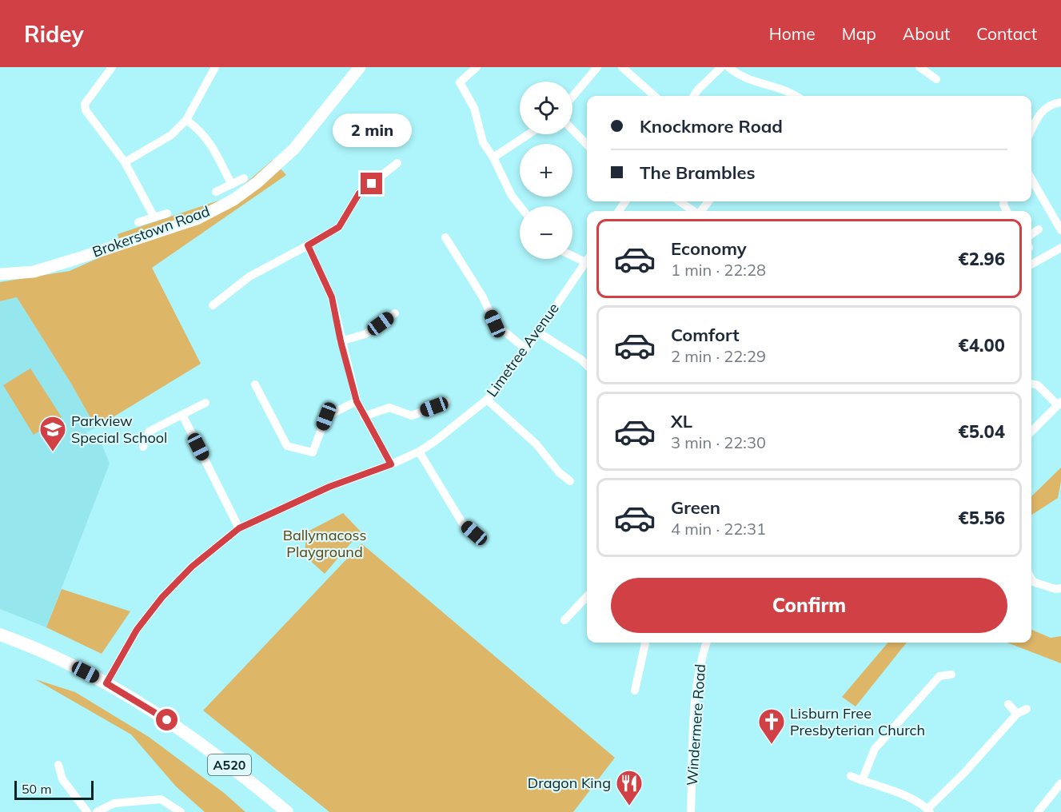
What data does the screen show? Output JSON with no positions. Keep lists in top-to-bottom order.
{
  "streets": {
    "main road": ["A520"],
    "street": ["Brokerstown Road", "Limetree Avenue", "Windermere Road"]
  },
  "crossings": [
    ["Limetree Avenue", "A520"]
  ],
  "parks": ["Ballymacoss Playground"],
  "places": {
    "school or university": ["Parkview Special School"],
    "church": ["Lisburn Free Presbyterian Church"],
    "restaurant": ["Dragon King"]
  },
  "scale_bar": "50 m",
  "page": {
    "header": "Ridey",
    "nav": [
      "Home",
      "Map",
      "About",
      "Contact"
    ],
    "map_buttons": ["+", "−"],
    "banner": ["Knockmore Road", "The Brambles"],
    "bubble": "2 min",
    "list": [
      {
        "name": "Economy",
        "note": "1 min · 22:28",
        "value": "€2.96"
      },
      {
        "name": "Comfort",
        "note": "2 min · 22:29",
        "value": "€4.00"
      },
      {
        "name": "XL",
        "note": "3 min · 22:30",
        "value": "€5.04"
      },
      {
        "name": "Green",
        "note": "4 min · 22:31",
        "value": "€5.56"
      }
    ],
    "buttons": "Confirm",
    "scale": "50 m"
  }
}
